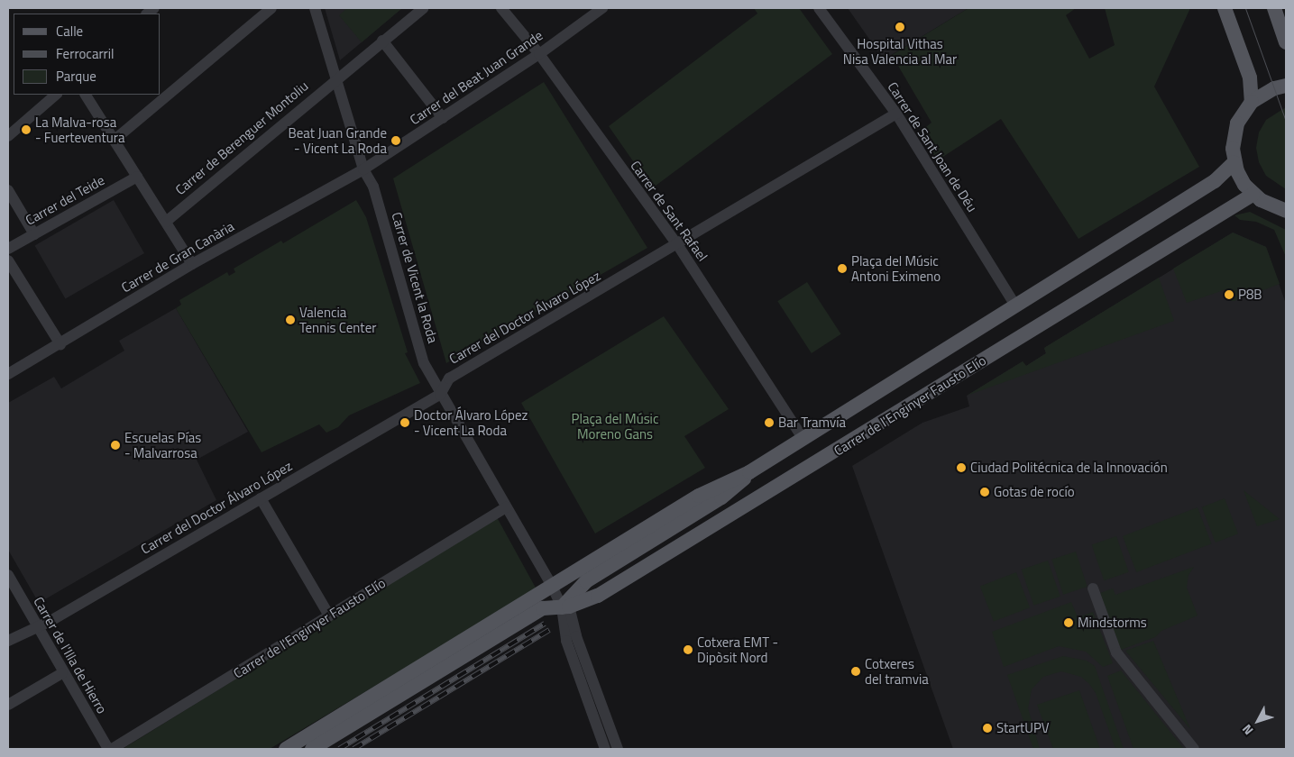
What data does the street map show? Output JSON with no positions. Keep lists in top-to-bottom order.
{
  "streets": {
    "main road": ["Carrer de l'Enginyer Fausto Elío"],
    "street": [
      "Carrer del Beat Juan Grande",
      "Carrer de Berenguer Montoliu",
      "Carrer de Sant Joan de Déu",
      "Carrer del Teide",
      "Carrer de Sant Rafael",
      "Carrer de Gran Canària",
      "Carrer de Vicent la Roda",
      "Carrer del Doctor Álvaro López",
      "Carrer de l'Illa de Hierro"
    ]
  },
  "crossings": [
    ["Carrer del Beat Juan Grande", "Carrer de Sant Rafael"],
    ["Carrer del Beat Juan Grande", "Carrer de Gran Canària"],
    ["Carrer del Beat Juan Grande", "Carrer de Vicent la Roda"],
    ["Carrer de Berenguer Montoliu", "Carrer de Vicent la Roda"],
    ["Carrer de Sant Joan de Déu", "Carrer del Doctor Álvaro López"],
    ["Carrer de Sant Rafael", "Carrer del Doctor Álvaro López"],
    ["Carrer de Gran Canària", "Carrer de Vicent la Roda"],
    ["Carrer de Vicent la Roda", "Carrer del Doctor Álvaro López"],
    ["Carrer de Vicent la Roda", "Carrer de l'Enginyer Fausto Elío"],
    ["Carrer del Doctor Álvaro López", "Carrer de l'Illa de Hierro"]
  ],
  "parks": ["Plaça del Músic Moreno Gans"],
  "places": [
    "Hospital Vithas Nisa Valencia al Mar",
    "La Malva-rosa - Fuerteventura",
    "Beat Juan Grande - Vicent La Roda",
    "Plaça del Músic Antoni Eximeno",
    "P8B",
    "Valencia Tennis Center",
    "Doctor Álvaro López - Vicent La Roda",
    "Bar Tramvía",
    "Escuelas Pías - Malvarrosa",
    "Ciudad Politécnica de la Innovación",
    "Gotas de rocío",
    "Mindstorms",
    "Cotxera EMT - Dipòsit Nord",
    "Cotxeres del tramvia",
    "StartUPV"
  ],
  "legend": ["Calle", "Ferrocarril", "Parque"],
  "north": "bottom left"
}
